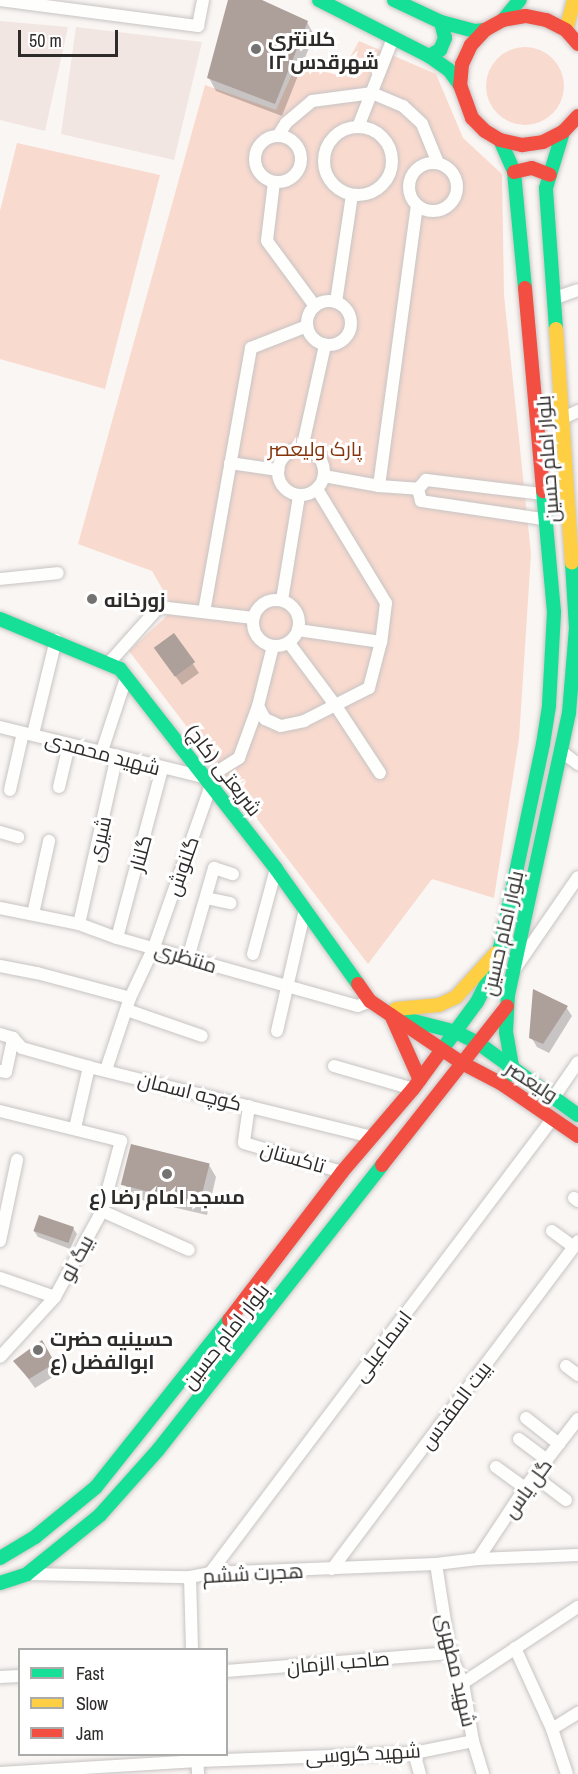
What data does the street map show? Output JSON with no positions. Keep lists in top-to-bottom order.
{
  "streets": {
    "main road": ["بلوار امام حسین", "شریعتی (کاج)", "ولیعصر"],
    "street": [
      "شهید محمدی",
      "شیری",
      "گلنار",
      "گلنوش",
      "منتظری",
      "کوچه اسمان",
      "تاکستان",
      "بیگ لو",
      "اسماعیلی",
      "بیت المقدس",
      "گل یاس",
      "هجرت ششم",
      "صاحب الزمان",
      "شهید مطهری",
      "شهید گروسی"
    ]
  },
  "crossings": [
    ["بلوار امام حسین", "ولیعصر"],
    ["بلوار امام حسین", "کوچه اسمان"],
    ["بلوار امام حسین", "تاکستان"],
    ["بلوار امام حسین", "هجرت ششم"],
    ["شهید محمدی", "شریعتی (کاج)"],
    ["شهید محمدی", "شیری"],
    ["شهید محمدی", "گلنار"],
    ["شهید محمدی", "گلنوش"],
    ["شریعتی (کاج)", "گلنوش"],
    ["شریعتی (کاج)", "منتظری"],
    ["شریعتی (کاج)", "ولیعصر"],
    ["شیری", "منتظری"],
    ["گلنار", "منتظری"],
    ["گلنوش", "منتظری"],
    ["گلنوش", "کوچه اسمان"],
    ["منتظری", "ولیعصر"],
    ["ولیعصر", "اسماعیلی"],
    ["کوچه اسمان", "تاکستان"],
    ["اسماعیلی", "هجرت ششم"],
    ["بیت المقدس", "هجرت ششم"],
    ["گل یاس", "هجرت ششم"],
    ["هجرت ششم", "شهید مطهری"],
    ["صاحب الزمان", "شهید مطهری"],
    ["شهید مطهری", "شهید گروسی"]
  ],
  "parks": ["پارک ولیعصر"],
  "places": [
    "کلانتری ۱۲ شهرقدس",
    "زورخانه",
    "مسجد امام رضا (ع",
    "حسینیه حضرت ابوالفضل (ع"
  ],
  "legend": ["Fast", "Slow", "Jam"],
  "scale_bar": "50 m"
}
